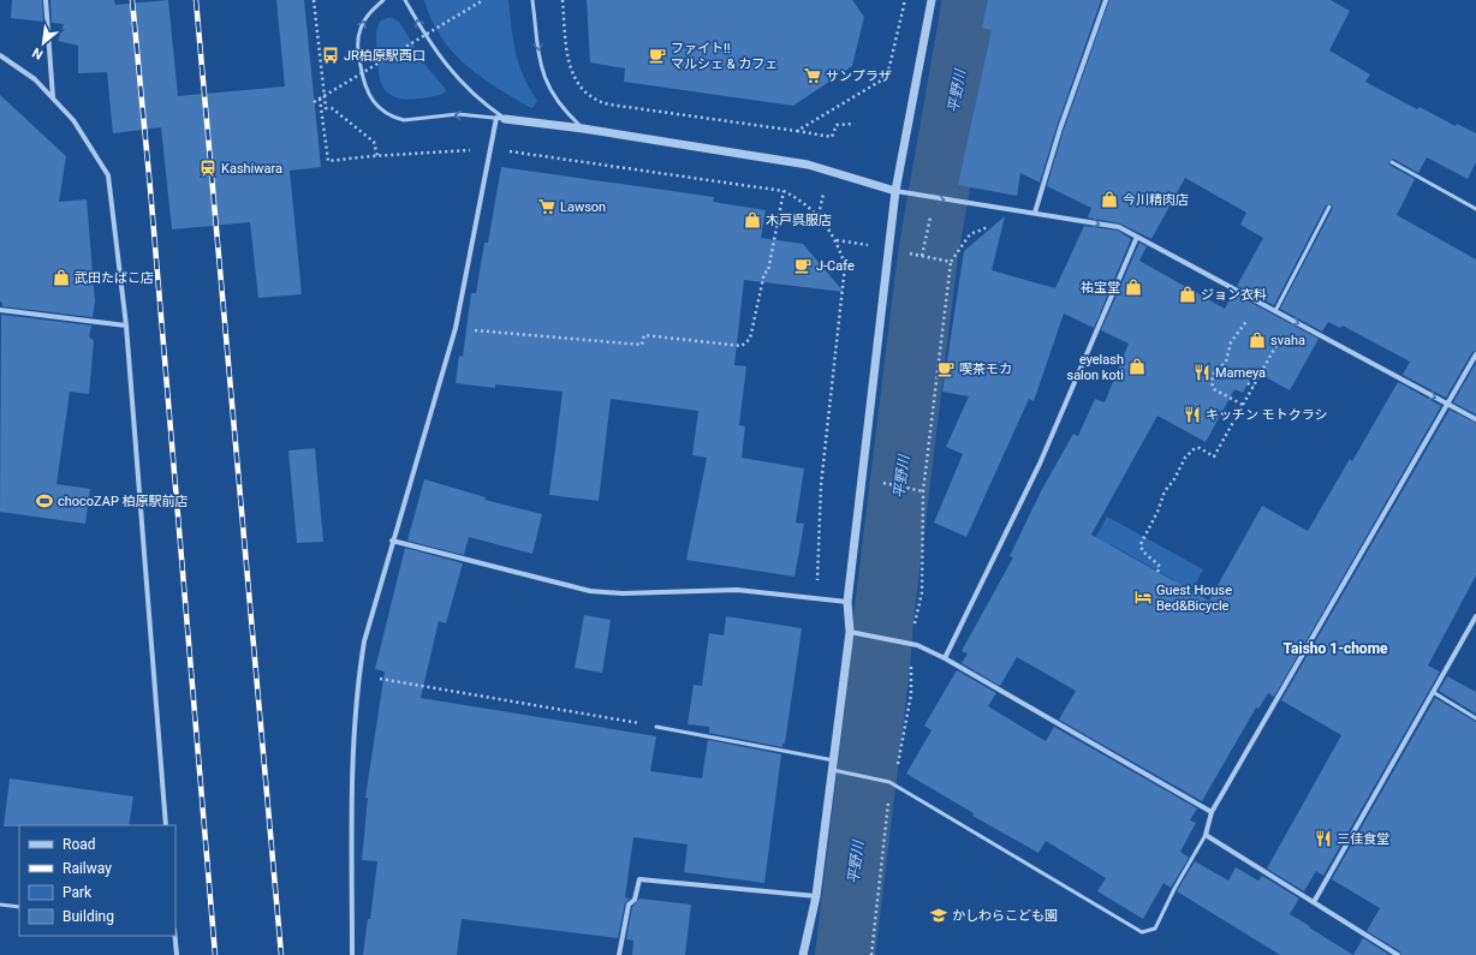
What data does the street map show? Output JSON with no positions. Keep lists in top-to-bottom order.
{
  "districts": ["Taisho 1-chome"],
  "water": ["平野川"],
  "places": {
    "bus stop": ["JR柏原駅西口"],
    "cafe": ["ファイト!! マルシェ & カフェ", "J-Cafe", "喫茶モカ"],
    "supermarket": ["サンプラザ", "Lawson"],
    "station": ["Kashiwara"],
    "shop": [
      "今川精肉店",
      "木戸呉服店",
      "武田たばこ店",
      "祐宝堂",
      "ジョン衣料",
      "svaha",
      "eyelash salon koti"
    ],
    "restaurant": ["Mameya", "キッチン モトクラシ", "三佳食堂"],
    "sports": ["chocoZAP 柏原駅前店"],
    "hotel": ["Guest House Bed&Bicycle"],
    "school or university": ["かしわらこども園"]
  },
  "legend": [
    "Road",
    "Railway",
    "Park",
    "Building"
  ],
  "north": "bottom left"
}
